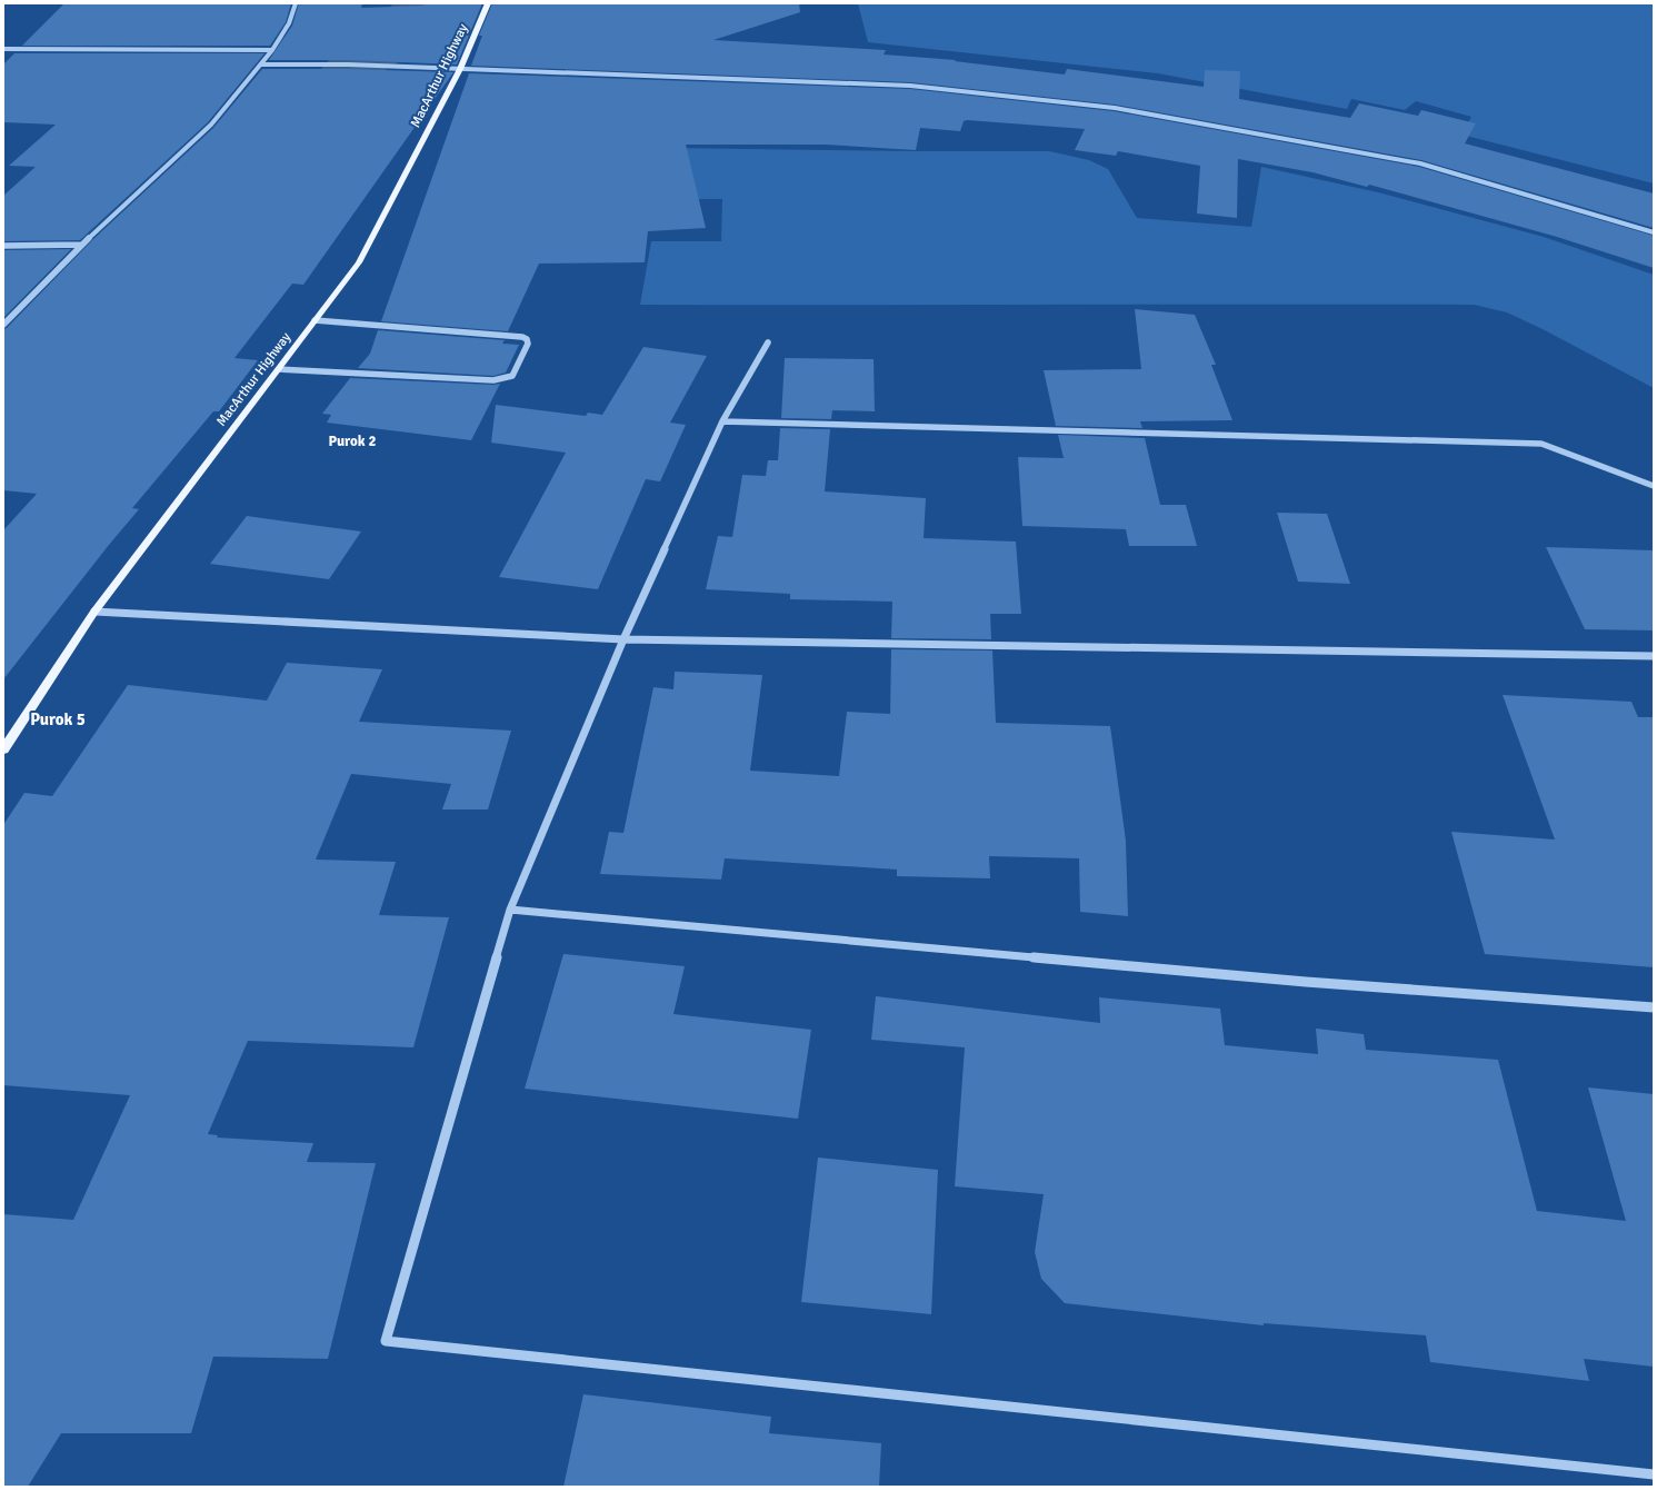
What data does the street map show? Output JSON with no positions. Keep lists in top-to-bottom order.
{
  "streets": {
    "main road": ["MacArthur Highway"]
  },
  "districts": ["Purok 2", "Purok 5"]
}
